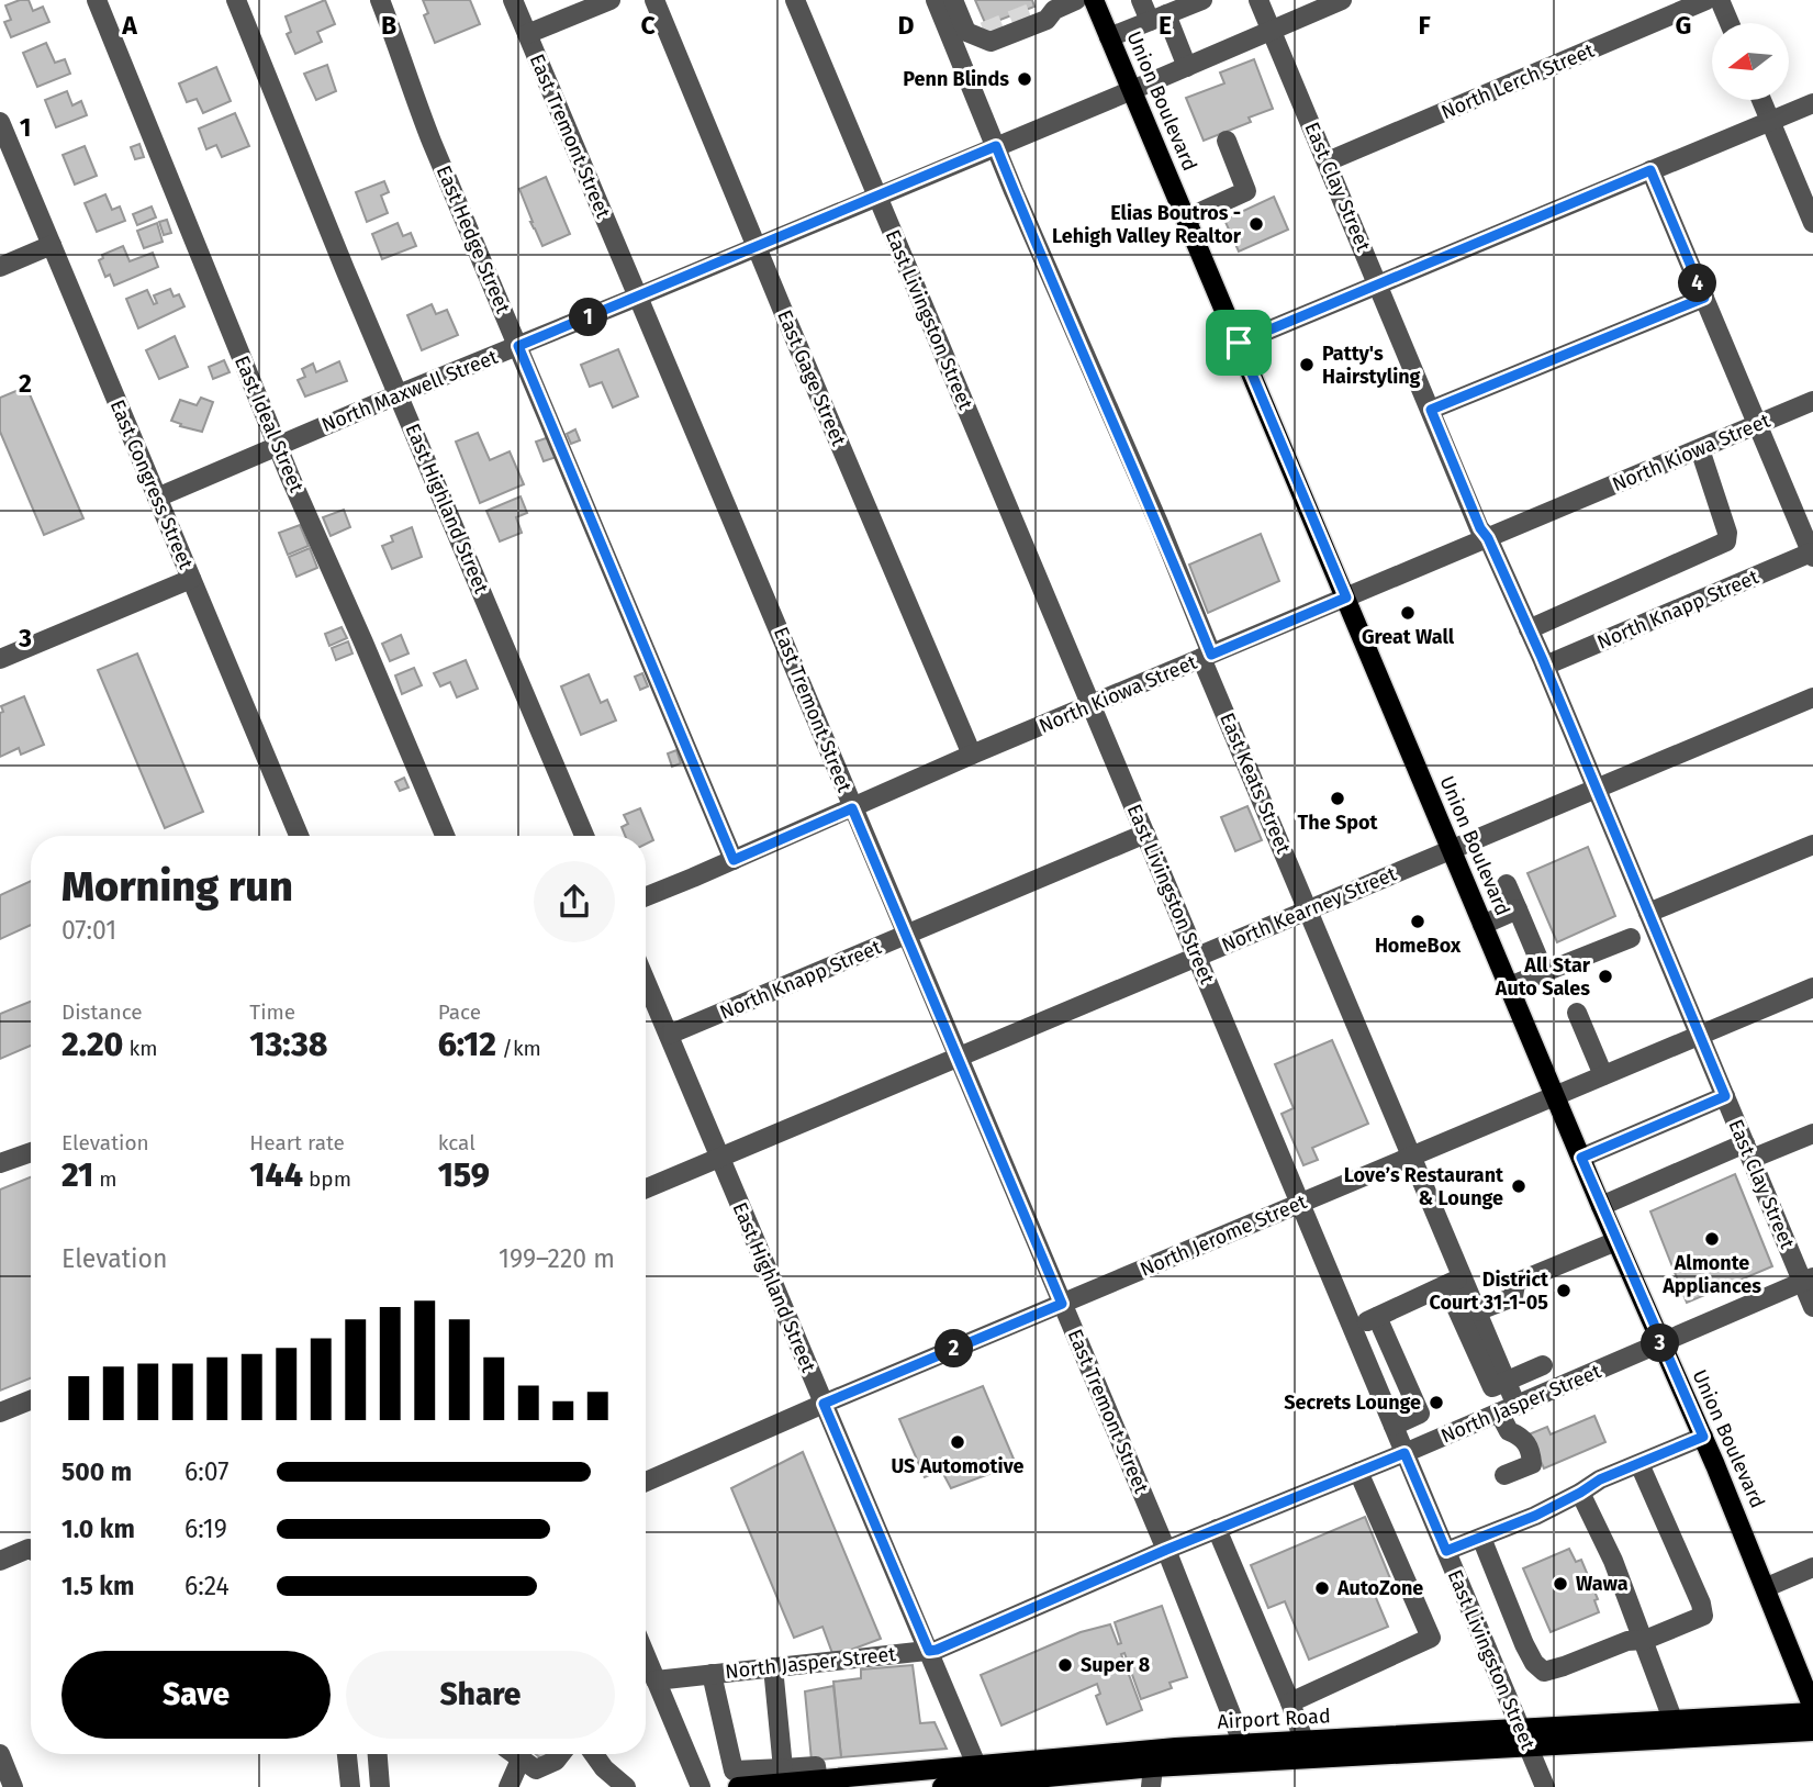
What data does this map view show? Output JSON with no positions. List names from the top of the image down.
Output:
{
  "streets": {
    "main road": ["Union Boulevard", "Airport Road"],
    "street": [
      "North Lerch Street",
      "East Tremont Street",
      "East Clay Street",
      "East Hedge Street",
      "East Livingston Street",
      "East Gage Street",
      "North Maxwell Street",
      "East Ideal Street",
      "North Kiowa Street",
      "East Congress Street",
      "East Highland Street",
      "North Knapp Street",
      "East Keats Street",
      "North Kearney Street",
      "North Jerome Street",
      "North Jasper Street"
    ]
  },
  "crossings": [
    ["North Lerch Street", "East Clay Street"],
    ["Union Boulevard", "North Maxwell Street"],
    ["Union Boulevard", "North Kiowa Street"],
    ["Union Boulevard", "North Kearney Street"],
    ["Union Boulevard", "North Jerome Street"],
    ["Union Boulevard", "North Jasper Street"],
    ["Union Boulevard", "Airport Road"],
    ["East Tremont Street", "North Maxwell Street"],
    ["East Tremont Street", "North Kiowa Street"],
    ["East Tremont Street", "North Knapp Street"],
    ["East Tremont Street", "North Kearney Street"],
    ["East Tremont Street", "North Jerome Street"],
    ["East Tremont Street", "North Jasper Street"],
    ["East Tremont Street", "Airport Road"],
    ["East Clay Street", "North Maxwell Street"],
    ["East Clay Street", "North Kiowa Street"],
    ["East Clay Street", "North Knapp Street"],
    ["East Clay Street", "North Kearney Street"],
    ["East Clay Street", "North Jerome Street"],
    ["East Clay Street", "North Jasper Street"],
    ["East Hedge Street", "North Maxwell Street"],
    ["East Hedge Street", "North Kiowa Street"],
    ["East Livingston Street", "North Maxwell Street"],
    ["East Livingston Street", "North Kiowa Street"],
    ["East Livingston Street", "North Knapp Street"],
    ["East Livingston Street", "North Kearney Street"],
    ["East Livingston Street", "North Jerome Street"],
    ["East Livingston Street", "North Jasper Street"],
    ["East Livingston Street", "Airport Road"],
    ["East Gage Street", "North Maxwell Street"],
    ["East Gage Street", "North Kiowa Street"],
    ["North Maxwell Street", "East Ideal Street"],
    ["North Maxwell Street", "East Congress Street"],
    ["North Maxwell Street", "East Highland Street"],
    ["North Maxwell Street", "East Keats Street"],
    ["North Kiowa Street", "East Keats Street"],
    ["East Highland Street", "North Knapp Street"],
    ["East Highland Street", "North Kearney Street"],
    ["East Highland Street", "North Jerome Street"],
    ["East Highland Street", "North Jasper Street"],
    ["East Highland Street", "Airport Road"],
    ["East Keats Street", "North Kearney Street"],
    ["East Keats Street", "North Jerome Street"]
  ],
  "places": [
    "Penn Blinds",
    "Elias Boutros - Lehigh Valley Realtor",
    "Patty's Hairstyling",
    "Great Wall",
    "The Spot",
    "HomeBox",
    "All Star Auto Sales",
    "Love’s Restaurant & Lounge",
    "Almonte Appliances",
    "District Court 31-1-05",
    "Secrets Lounge",
    "US Automotive",
    "Wawa",
    "AutoZone",
    "Super 8"
  ],
  "north": "left",
  "page": {
    "pins": [
      "4",
      "1",
      "3",
      "2"
    ],
    "heading": ["Morning run", "07:01"],
    "stats": [
      ["Distance", "2.20 km"],
      ["Time", "13:38"],
      ["Pace", "6:12 /km"],
      ["Elevation", "21 m"],
      ["Heart rate", "144 bpm"],
      ["kcal", "159"]
    ],
    "chart": ["Elevation", "199–220 m"],
    "list": [
      {
        "name": "500 m",
        "note": "6:07"
      },
      {
        "name": "1.0 km",
        "note": "6:19"
      },
      {
        "name": "1.5 km",
        "note": "6:24"
      }
    ],
    "buttons": ["Save", "Share"]
  },
  "grid": {
    "columns": [
      "A",
      "B",
      "C",
      "D",
      "E",
      "F",
      "G"
    ],
    "rows": ["1", "2", "3"]
  }
}
